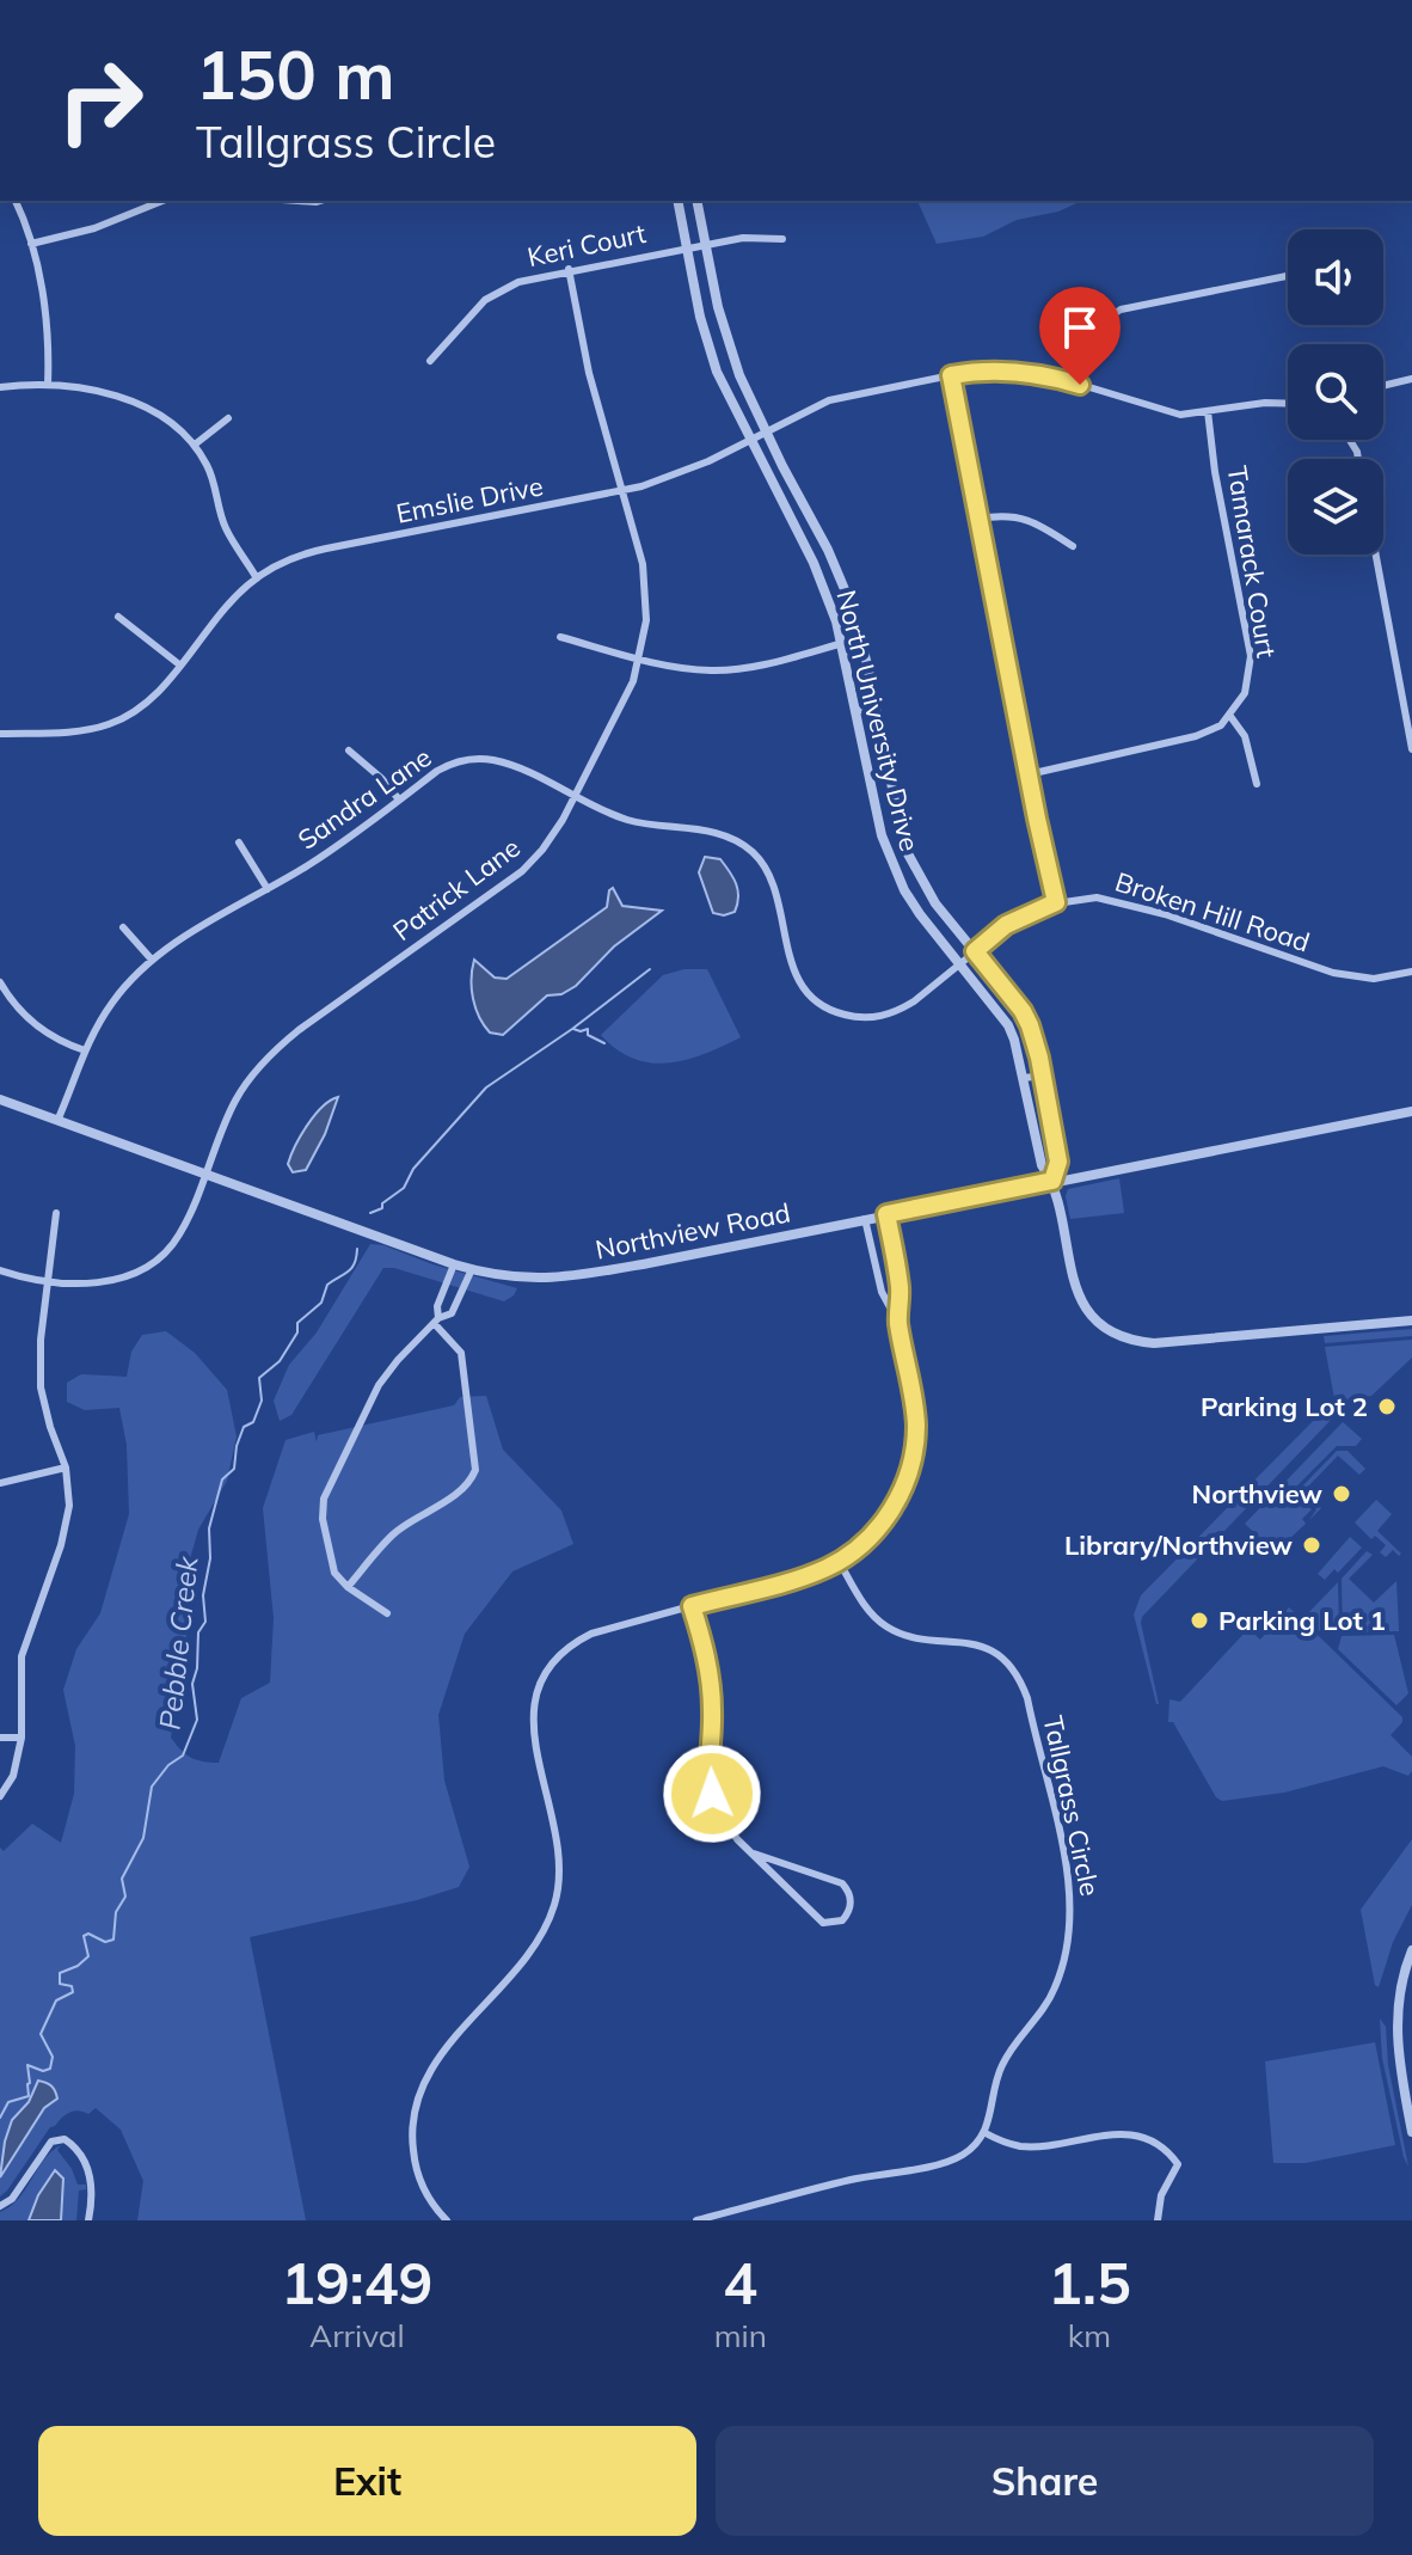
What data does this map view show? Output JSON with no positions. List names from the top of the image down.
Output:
{
  "streets": {
    "street": [
      "Keri Court",
      "Emslie Drive",
      "Tamarack Court",
      "North University Drive",
      "Sandra Lane",
      "Patrick Lane",
      "Broken Hill Road",
      "Northview Road",
      "Tallgrass Circle"
    ]
  },
  "crossings": [
    ["Keri Court", "North University Drive"],
    ["Keri Court", "Patrick Lane"],
    ["Emslie Drive", "Tamarack Court"],
    ["Emslie Drive", "North University Drive"],
    ["Emslie Drive", "Patrick Lane"],
    ["North University Drive", "Sandra Lane"],
    ["North University Drive", "Broken Hill Road"],
    ["North University Drive", "Northview Road"],
    ["Sandra Lane", "Patrick Lane"],
    ["Sandra Lane", "Broken Hill Road"],
    ["Sandra Lane", "Northview Road"],
    ["Patrick Lane", "Northview Road"]
  ],
  "water": ["Pebble Creek"],
  "places": [
    "Parking Lot 2",
    "Northview",
    "Library/Northview",
    "Parking Lot 1"
  ],
  "page": {
    "turn": ["150 m", "Tallgrass Circle"],
    "eta": [
      "19:49",
      "Arrival",
      "4",
      "min",
      "1.5",
      "km"
    ],
    "buttons": ["Exit", "Share"]
  }
}
